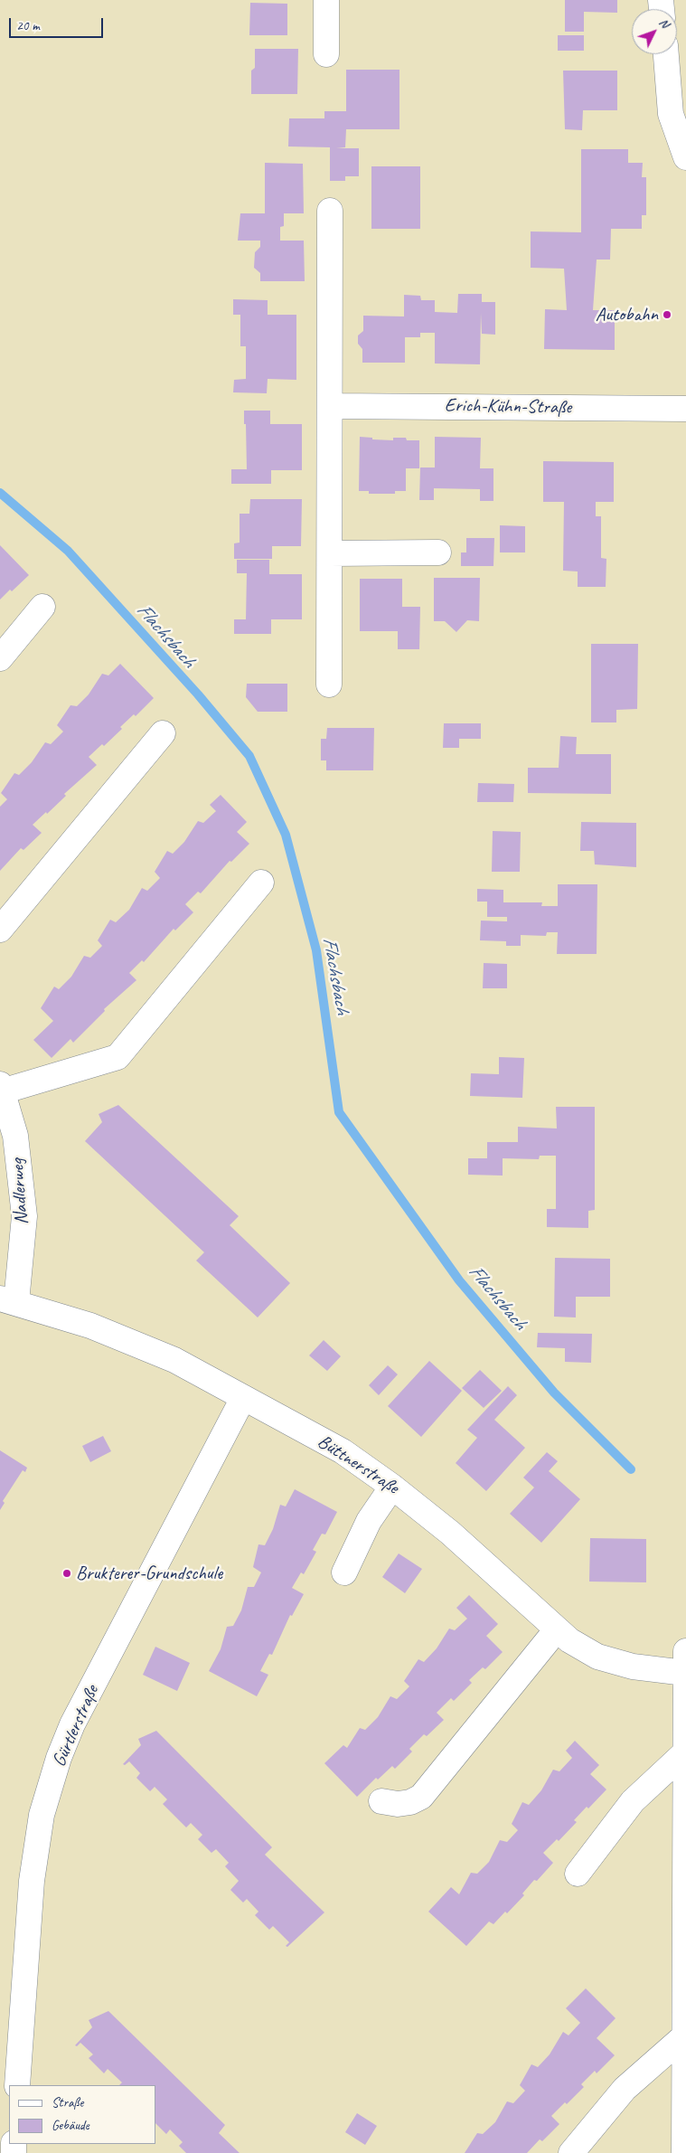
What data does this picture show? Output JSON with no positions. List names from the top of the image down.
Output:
{
  "streets": {
    "street": [
      "Erich-Kühn-Straße",
      "Nadlerweg",
      "Büttnerstraße",
      "Gürtlerstraße"
    ]
  },
  "crossings": [
    ["Nadlerweg", "Büttnerstraße"],
    ["Büttnerstraße", "Gürtlerstraße"]
  ],
  "water": ["Flachsbach"],
  "places": ["Autobahn", "Brukterer-Grundschule"],
  "legend": ["Straße", "Gebäude"],
  "scale_bar": "20 m",
  "north": "top right"
}
